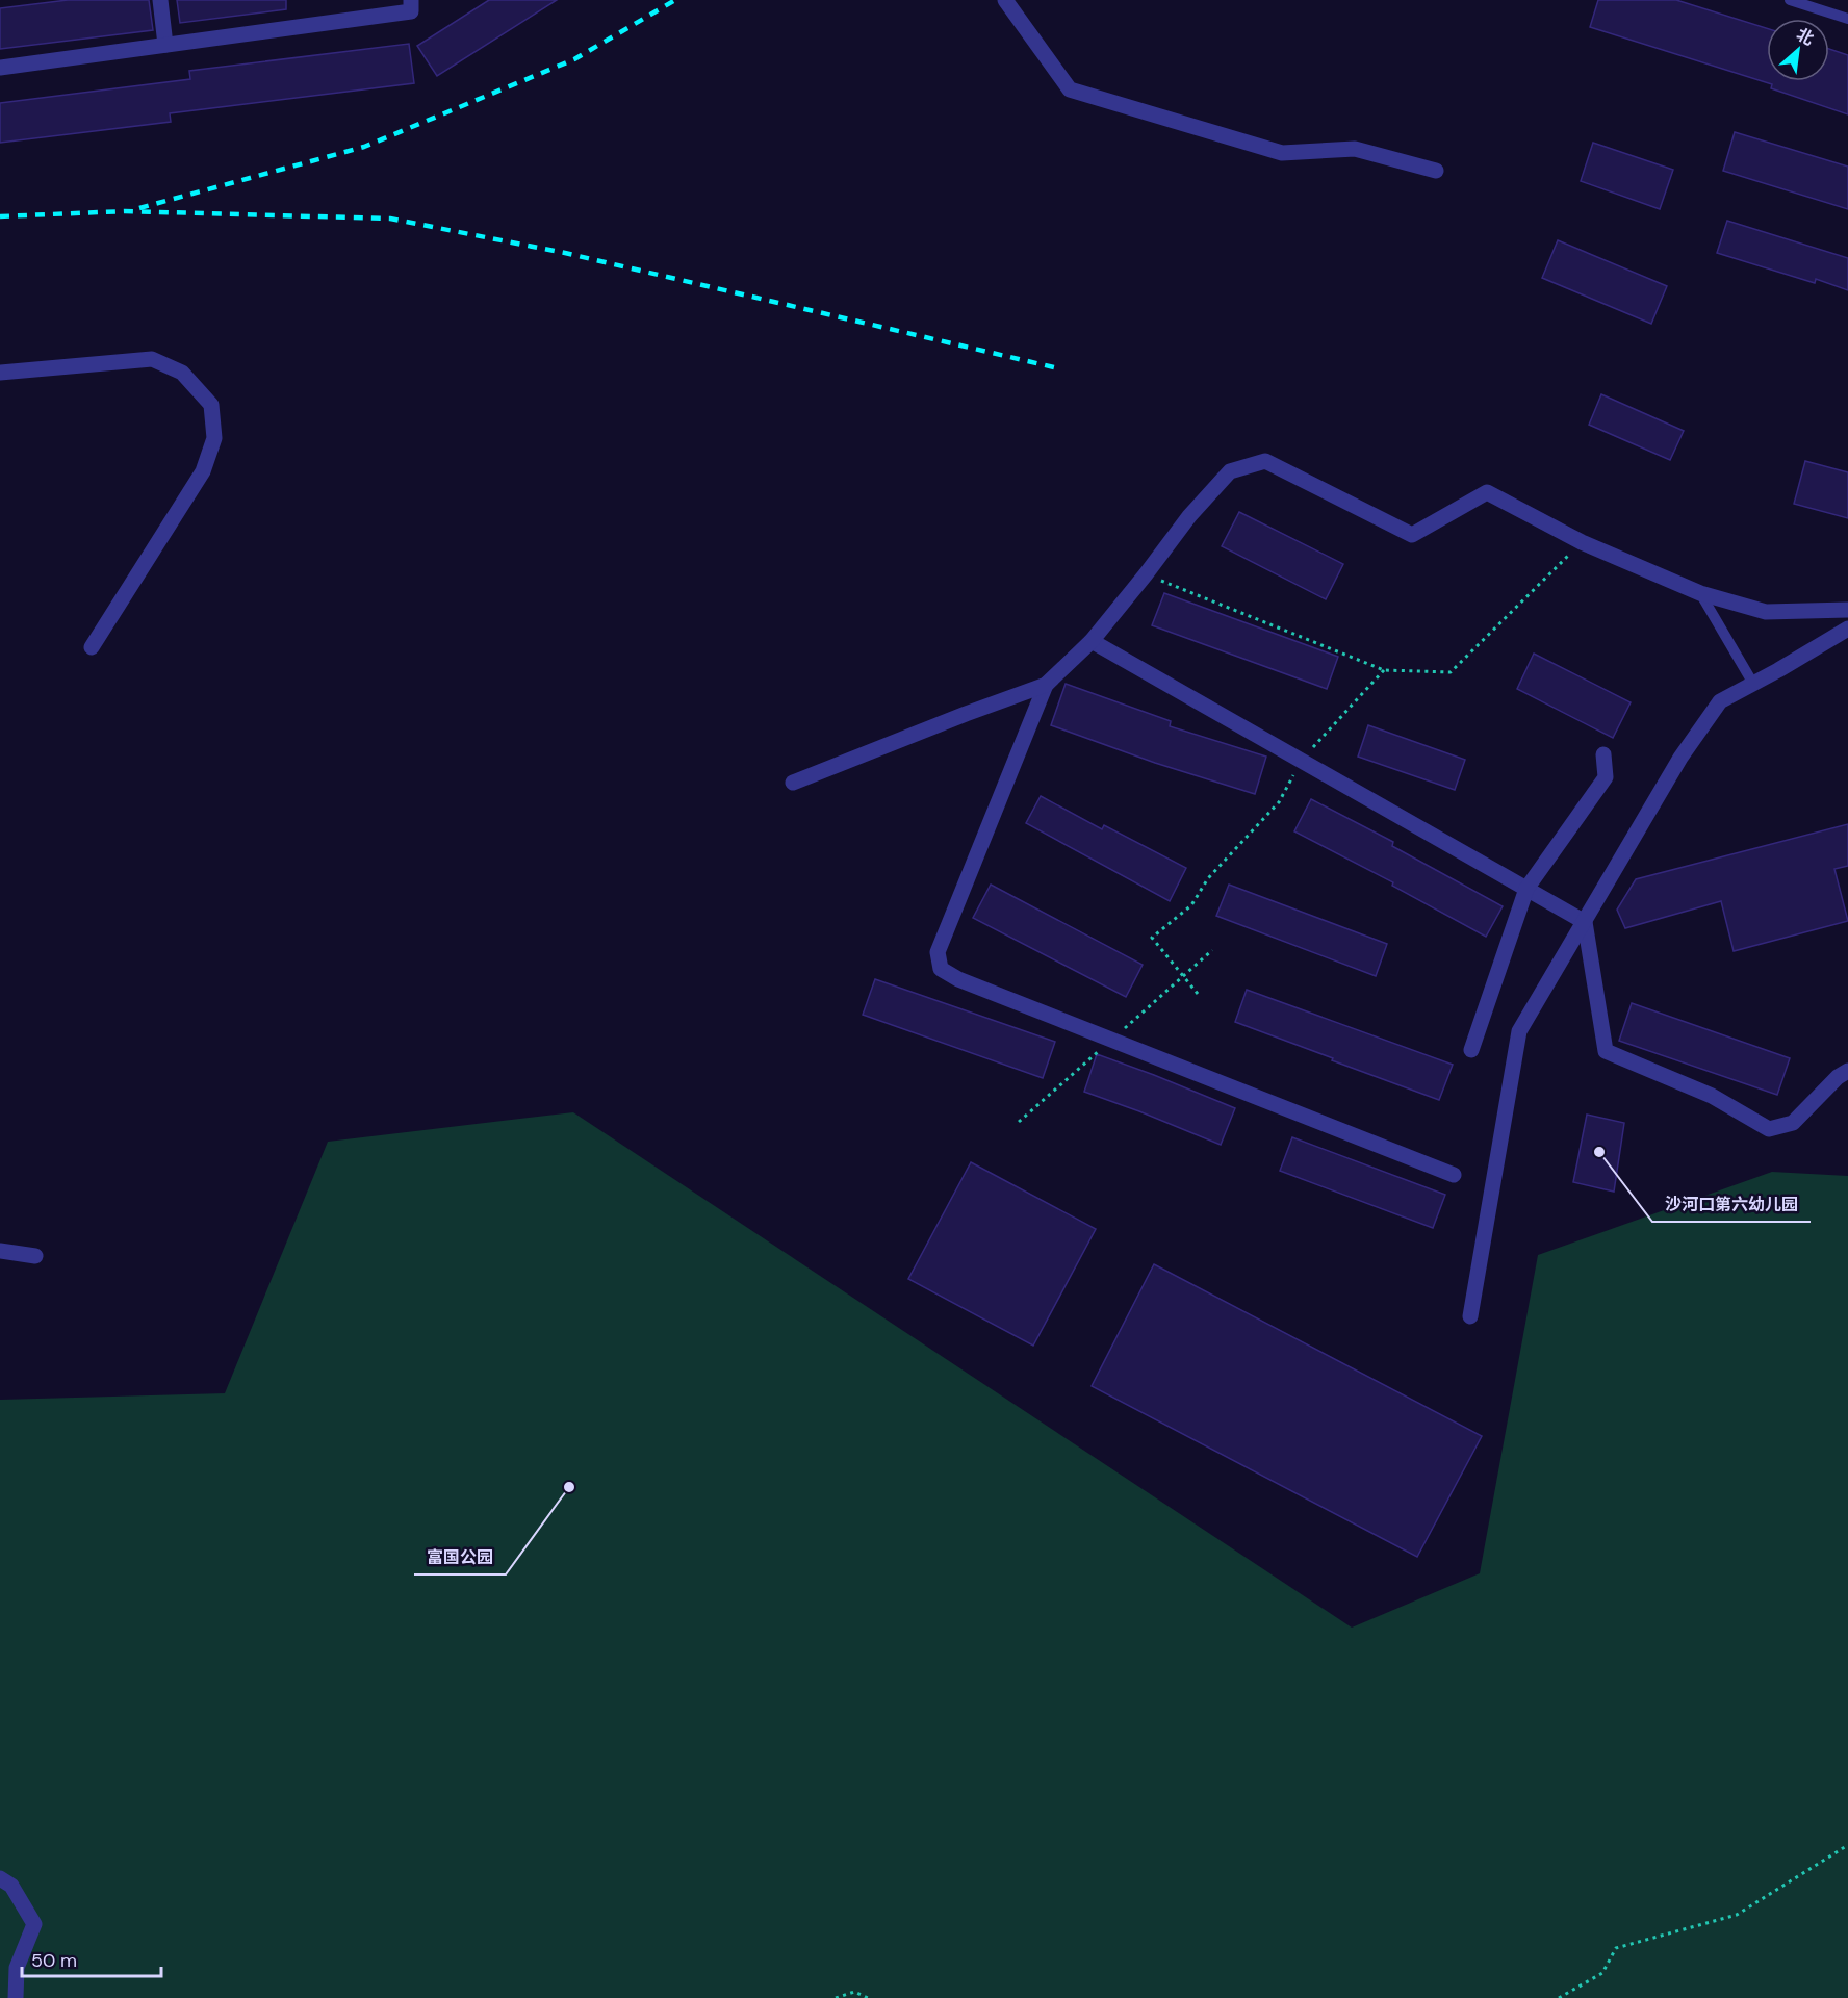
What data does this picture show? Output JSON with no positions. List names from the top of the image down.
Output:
{
  "places": ["沙河口第六幼儿园", "富国公园"],
  "scale_bar": "50 m",
  "north": "top right"
}
